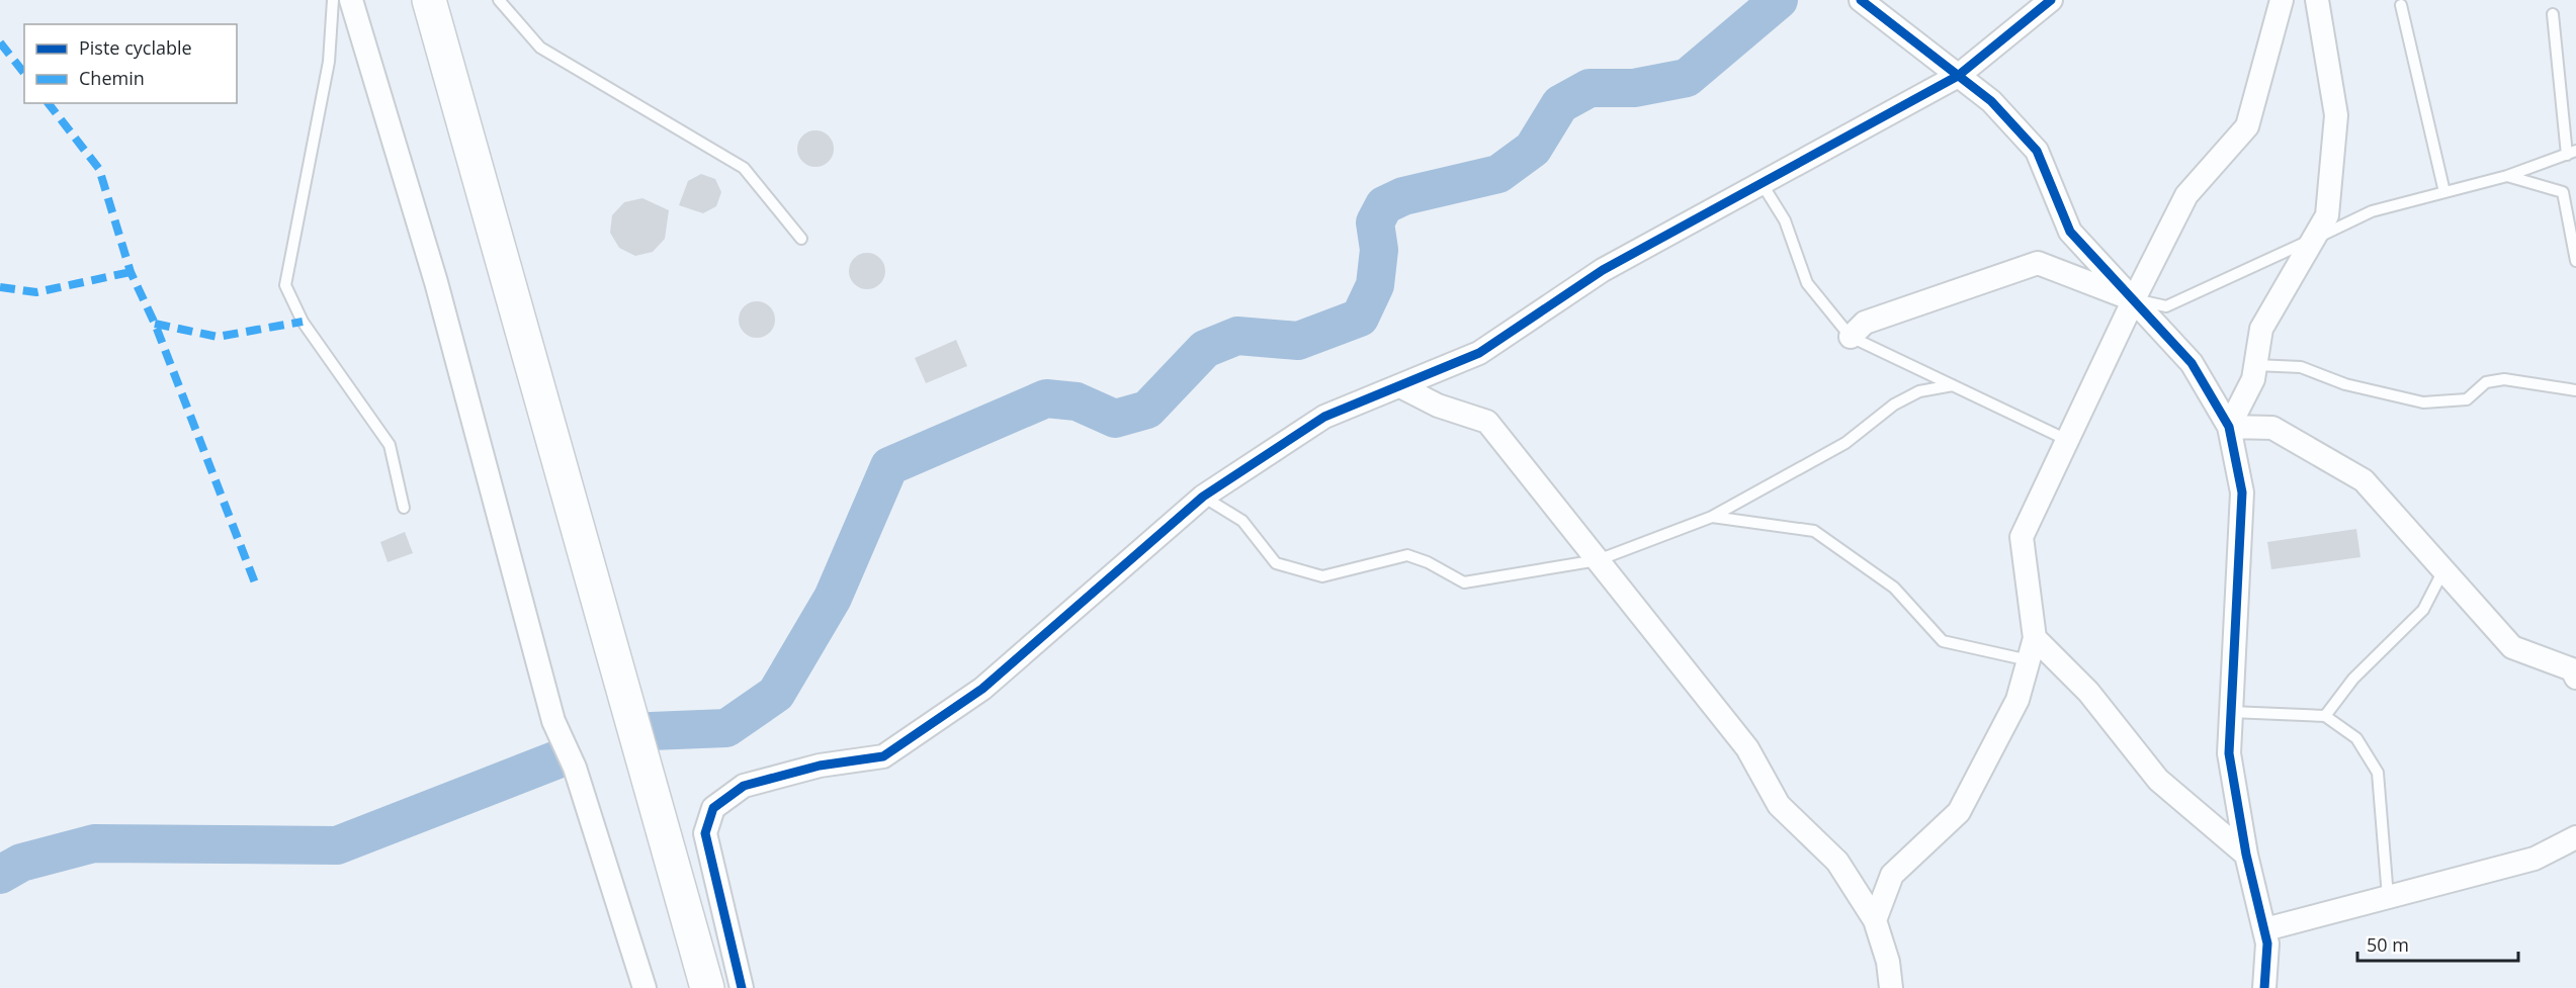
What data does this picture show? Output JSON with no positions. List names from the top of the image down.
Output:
{
  "legend": ["Piste cyclable", "Chemin"],
  "scale_bar": "50 m"
}
